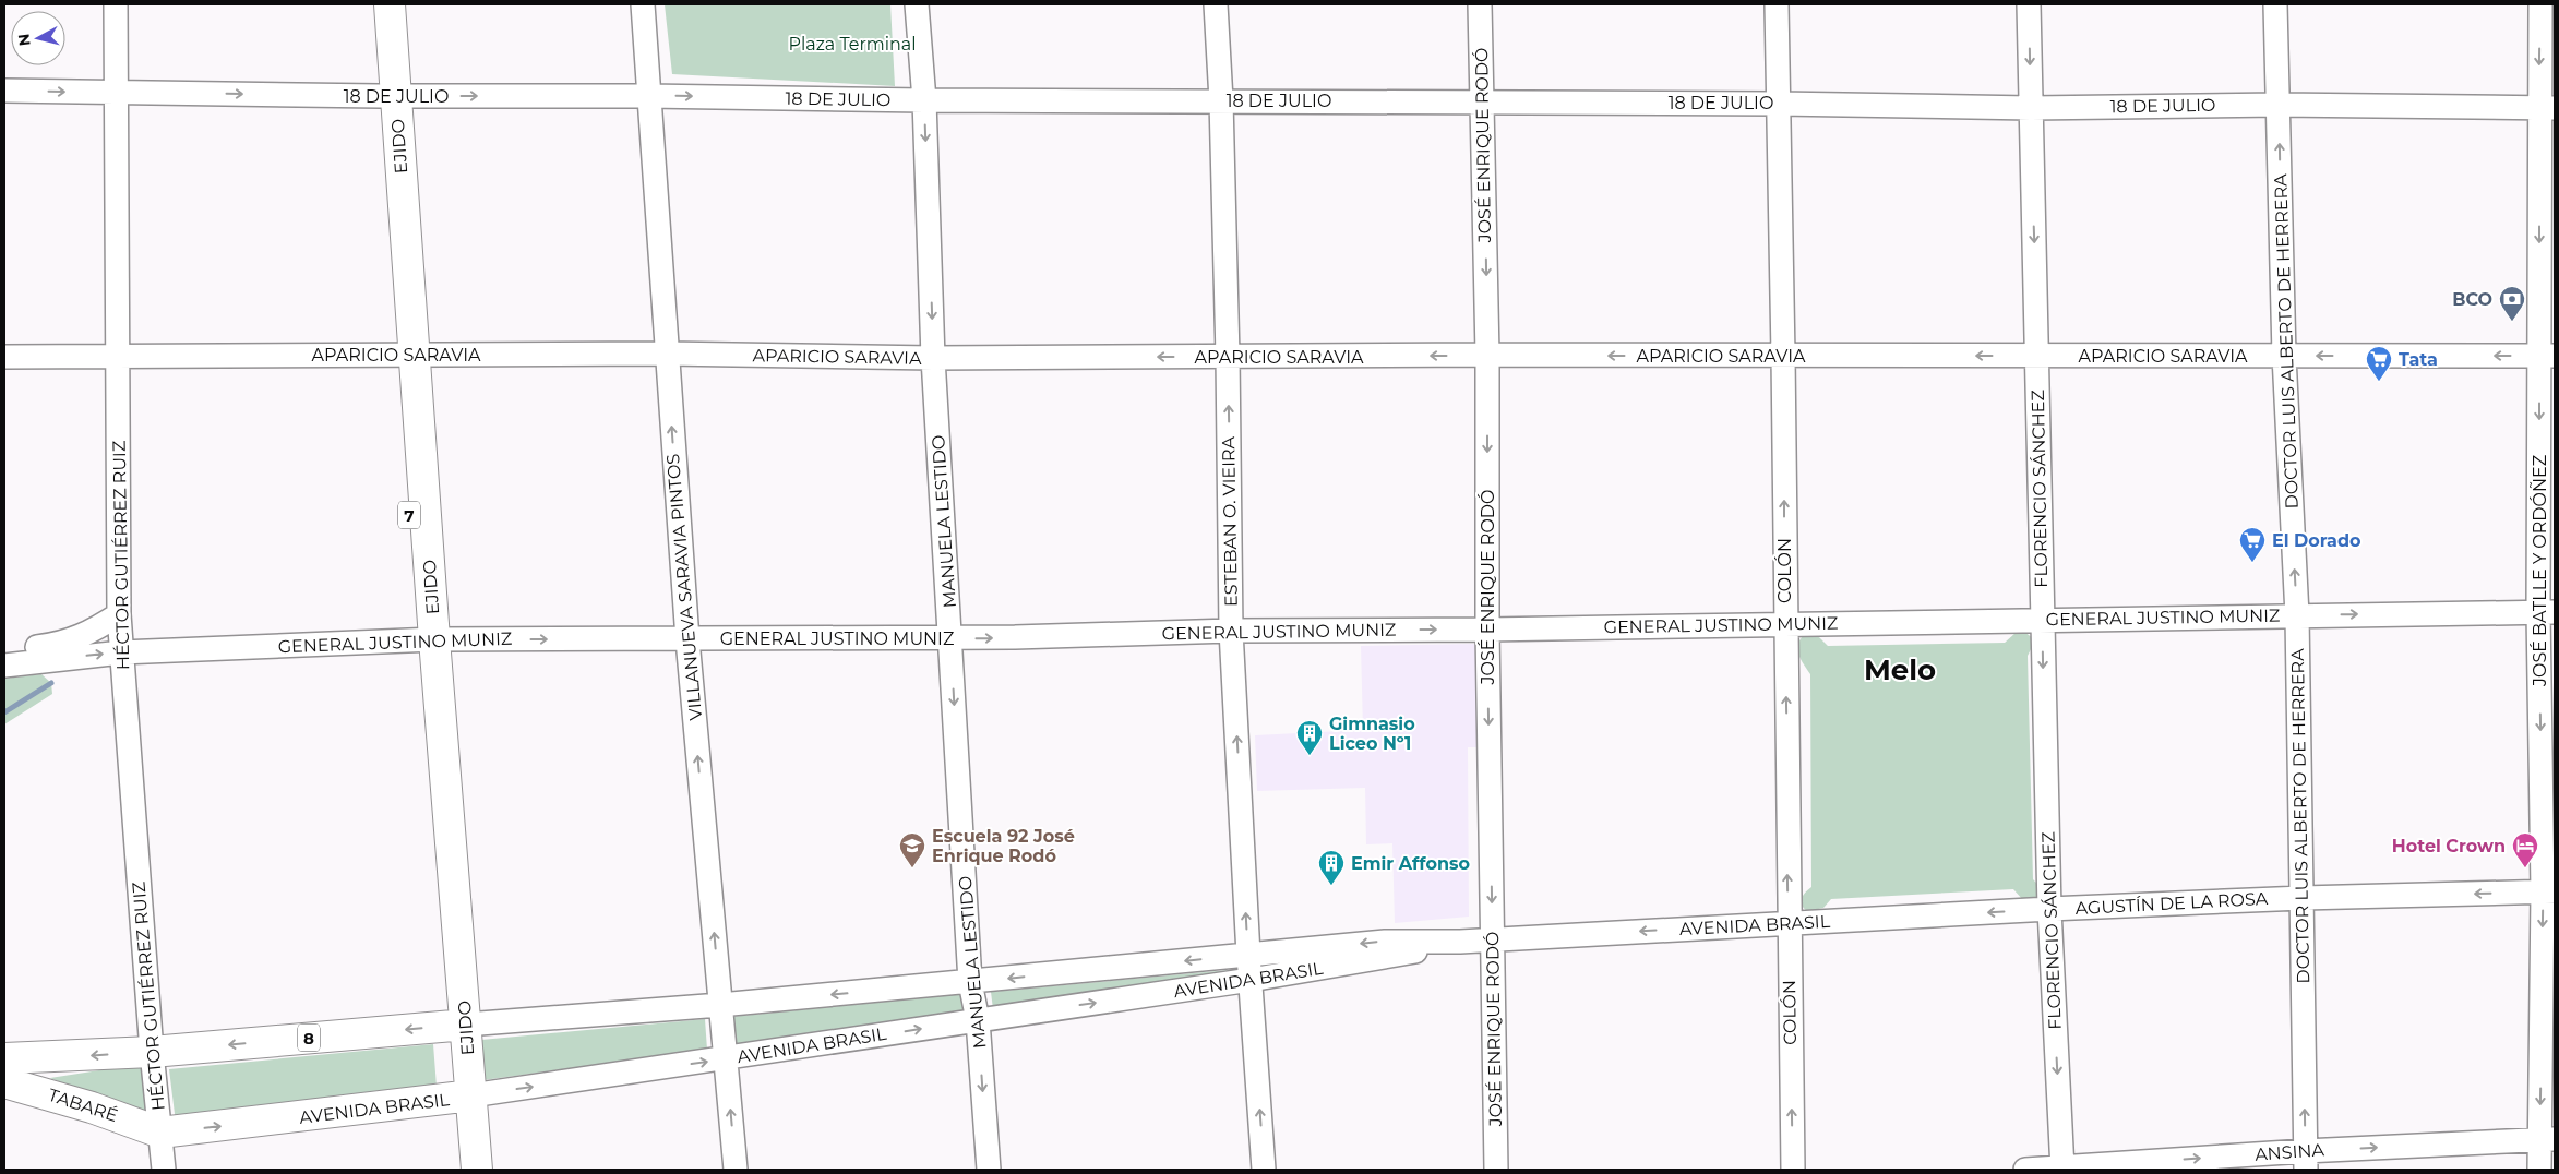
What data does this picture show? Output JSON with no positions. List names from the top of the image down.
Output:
{
  "streets": {
    "main road": [
      "EJIDO",
      "7",
      "AVENIDA BRASIL",
      "8",
      "TABARÉ"
    ],
    "street": [
      "18 DE JULIO",
      "JOSÉ ENRIQUE RODÓ",
      "DOCTOR LUIS ALBERTO DE HERRERA",
      "APARICIO SARAVIA",
      "FLORENCIO SÁNCHEZ",
      "MANUELA LESTIDO",
      "ESTEBAN O. VIEIRA",
      "HÉCTOR GUTIÉRREZ RUIZ",
      "COLÓN",
      "JOSÉ BATLLE Y ORDÓÑEZ",
      "VILLANUEVA SARAVIA PINTOS",
      "GENERAL JUSTINO MUNIZ",
      "AGUSTÍN DE LA ROSA",
      "ANSINA"
    ]
  },
  "crossings": [
    ["18 DE JULIO", "JOSÉ ENRIQUE RODÓ"],
    ["18 DE JULIO", "EJIDO"],
    ["18 DE JULIO", "DOCTOR LUIS ALBERTO DE HERRERA"],
    ["18 DE JULIO", "FLORENCIO SÁNCHEZ"],
    ["18 DE JULIO", "MANUELA LESTIDO"],
    ["18 DE JULIO", "ESTEBAN O. VIEIRA"],
    ["18 DE JULIO", "HÉCTOR GUTIÉRREZ RUIZ"],
    ["18 DE JULIO", "COLÓN"],
    ["18 DE JULIO", "JOSÉ BATLLE Y ORDÓÑEZ"],
    ["18 DE JULIO", "VILLANUEVA SARAVIA PINTOS"],
    ["JOSÉ ENRIQUE RODÓ", "APARICIO SARAVIA"],
    ["JOSÉ ENRIQUE RODÓ", "GENERAL JUSTINO MUNIZ"],
    ["JOSÉ ENRIQUE RODÓ", "AVENIDA BRASIL"],
    ["EJIDO", "APARICIO SARAVIA"],
    ["EJIDO", "GENERAL JUSTINO MUNIZ"],
    ["EJIDO", "AVENIDA BRASIL"],
    ["DOCTOR LUIS ALBERTO DE HERRERA", "APARICIO SARAVIA"],
    ["DOCTOR LUIS ALBERTO DE HERRERA", "GENERAL JUSTINO MUNIZ"],
    ["DOCTOR LUIS ALBERTO DE HERRERA", "AGUSTÍN DE LA ROSA"],
    ["DOCTOR LUIS ALBERTO DE HERRERA", "ANSINA"],
    ["APARICIO SARAVIA", "FLORENCIO SÁNCHEZ"],
    ["APARICIO SARAVIA", "MANUELA LESTIDO"],
    ["APARICIO SARAVIA", "ESTEBAN O. VIEIRA"],
    ["APARICIO SARAVIA", "HÉCTOR GUTIÉRREZ RUIZ"],
    ["APARICIO SARAVIA", "COLÓN"],
    ["APARICIO SARAVIA", "JOSÉ BATLLE Y ORDÓÑEZ"],
    ["APARICIO SARAVIA", "VILLANUEVA SARAVIA PINTOS"],
    ["FLORENCIO SÁNCHEZ", "GENERAL JUSTINO MUNIZ"],
    ["FLORENCIO SÁNCHEZ", "AGUSTÍN DE LA ROSA"],
    ["FLORENCIO SÁNCHEZ", "AVENIDA BRASIL"],
    ["FLORENCIO SÁNCHEZ", "ANSINA"],
    ["MANUELA LESTIDO", "GENERAL JUSTINO MUNIZ"],
    ["MANUELA LESTIDO", "AVENIDA BRASIL"],
    ["ESTEBAN O. VIEIRA", "GENERAL JUSTINO MUNIZ"],
    ["ESTEBAN O. VIEIRA", "AVENIDA BRASIL"],
    ["HÉCTOR GUTIÉRREZ RUIZ", "GENERAL JUSTINO MUNIZ"],
    ["HÉCTOR GUTIÉRREZ RUIZ", "AVENIDA BRASIL"],
    ["HÉCTOR GUTIÉRREZ RUIZ", "TABARÉ"],
    ["COLÓN", "GENERAL JUSTINO MUNIZ"],
    ["COLÓN", "AVENIDA BRASIL"],
    ["JOSÉ BATLLE Y ORDÓÑEZ", "GENERAL JUSTINO MUNIZ"],
    ["JOSÉ BATLLE Y ORDÓÑEZ", "AGUSTÍN DE LA ROSA"],
    ["JOSÉ BATLLE Y ORDÓÑEZ", "ANSINA"],
    ["VILLANUEVA SARAVIA PINTOS", "GENERAL JUSTINO MUNIZ"],
    ["VILLANUEVA SARAVIA PINTOS", "AVENIDA BRASIL"],
    ["AGUSTÍN DE LA ROSA", "AVENIDA BRASIL"],
    ["AVENIDA BRASIL", "TABARÉ"]
  ],
  "one_way": [
    "18 DE JULIO",
    "JOSÉ ENRIQUE RODÓ",
    "DOCTOR LUIS ALBERTO DE HERRERA",
    "APARICIO SARAVIA",
    "FLORENCIO SÁNCHEZ",
    "MANUELA LESTIDO",
    "ESTEBAN O. VIEIRA",
    "COLÓN",
    "JOSÉ BATLLE Y ORDÓÑEZ",
    "VILLANUEVA SARAVIA PINTOS",
    "GENERAL JUSTINO MUNIZ",
    "AGUSTÍN DE LA ROSA",
    "TABARÉ",
    "ANSINA"
  ],
  "districts": ["Melo"],
  "parks": ["Plaza Terminal"],
  "places": {
    "bank": ["BCO"],
    "supermarket": ["Tata", "El Dorado"],
    "building": ["Gimnasio Liceo Nº1", "Emir Affonso"],
    "school or university": ["Escuela 92 José Enrique Rodó"],
    "hotel": ["Hotel Crown"]
  },
  "north": "left"
}
